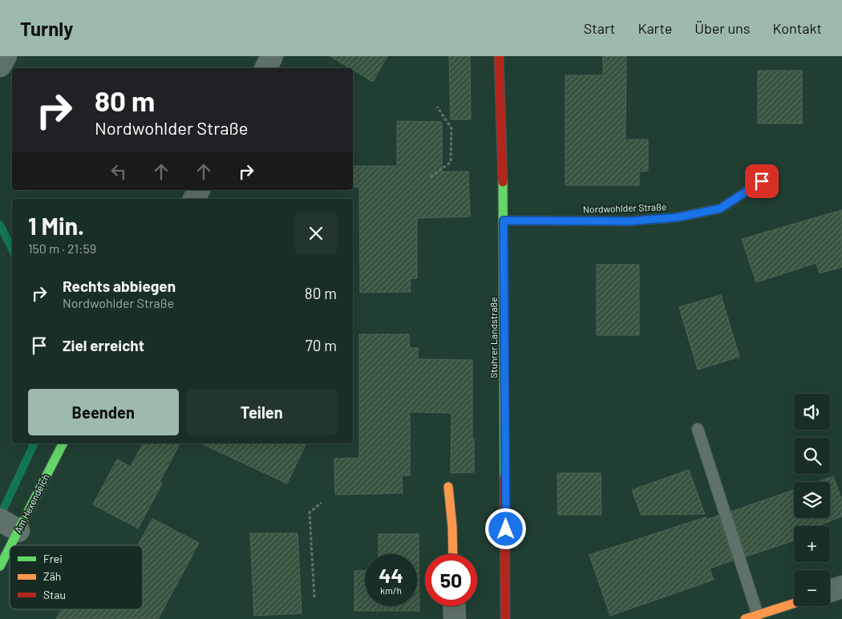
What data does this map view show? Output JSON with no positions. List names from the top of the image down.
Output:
{
  "streets": {
    "main road": ["Nordwohlder Straße", "Stuhrer Landstraße", "Am Hexendeich"]
  },
  "crossings": [
    ["Nordwohlder Straße", "Stuhrer Landstraße"]
  ],
  "legend": ["Frei", "Zäh", "Stau"],
  "page": {
    "header": "Turnly",
    "nav": [
      "Start",
      "Karte",
      "Über uns",
      "Kontakt"
    ],
    "turn": ["80 m", "Nordwohlder Straße"],
    "heading": ["1 Min.", "150 m · 21:59"],
    "list": [
      {
        "name": "Rechts abbiegen",
        "note": "Nordwohlder Straße",
        "value": "80 m"
      },
      {
        "name": "Ziel erreicht",
        "value": "70 m"
      }
    ],
    "buttons": ["Beenden", "Teilen"],
    "map_buttons": ["+", "−"],
    "speed": "44 km/h",
    "limit": "50"
  }
}
